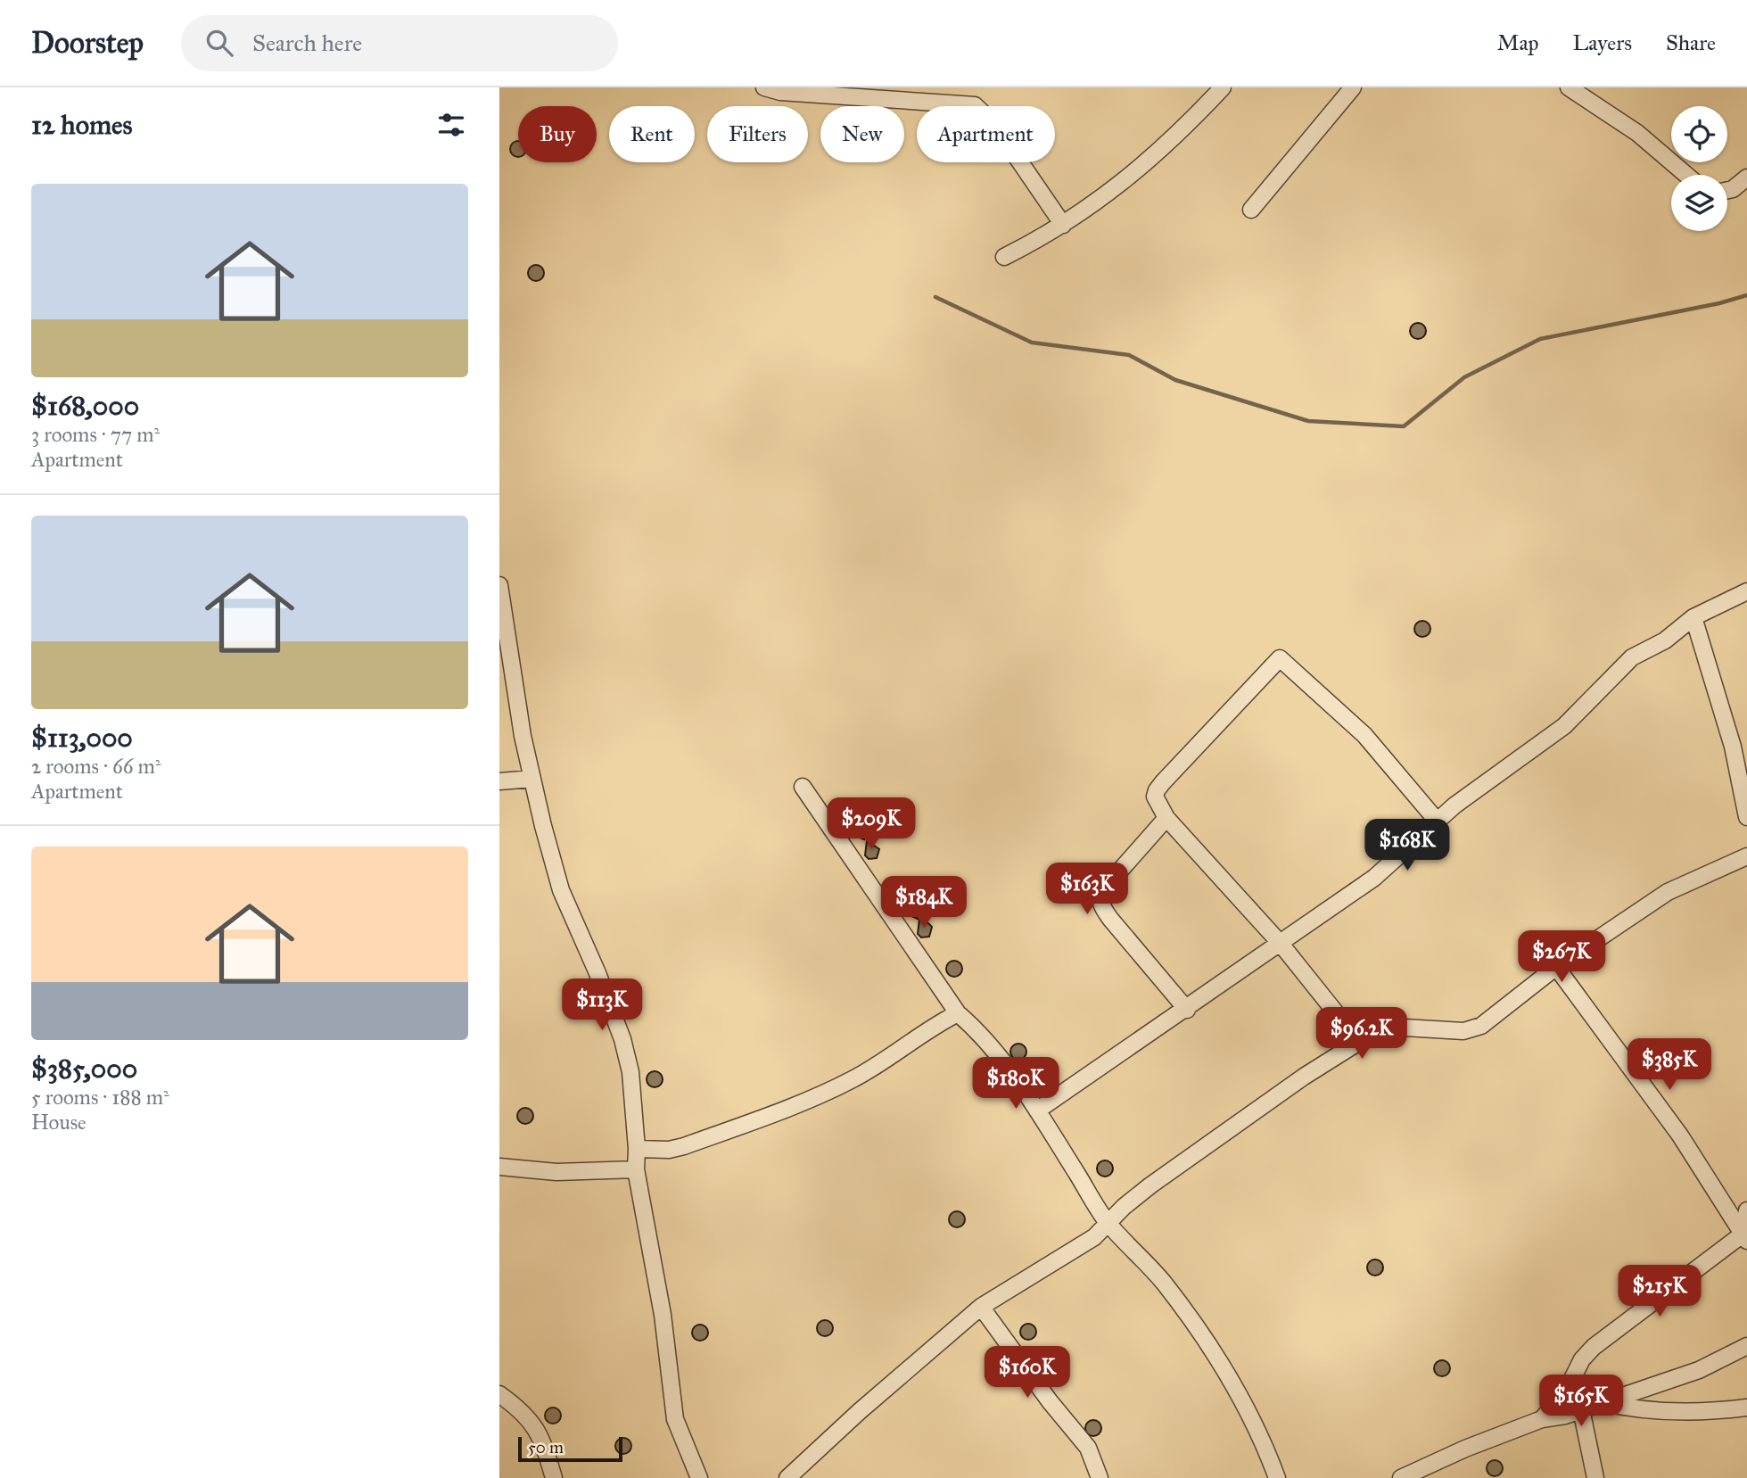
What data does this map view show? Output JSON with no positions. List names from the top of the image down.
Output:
{
  "scale_bar": "50 m",
  "page": {
    "header": "Doorstep",
    "search": "Search here",
    "nav": ["Map", "Layers", "Share"],
    "heading": "12 homes",
    "chip": [
      "Buy",
      "Rent",
      "Filters",
      "New",
      "Apartment"
    ],
    "list": [
      {
        "name": "$168,000",
        "note": "3 rooms · 77 m² · Apartment"
      },
      {
        "name": "$113,000",
        "note": "2 rooms · 66 m² · Apartment"
      },
      {
        "name": "$385,000",
        "note": "5 rooms · 188 m² · House"
      }
    ],
    "price": [
      "$209K",
      "$168K",
      "$163K",
      "$184K",
      "$267K",
      "$113K",
      "$96.2K",
      "$385K",
      "$180K",
      "$215K",
      "$160K",
      "$165K"
    ],
    "scale": "50 m"
  }
}
